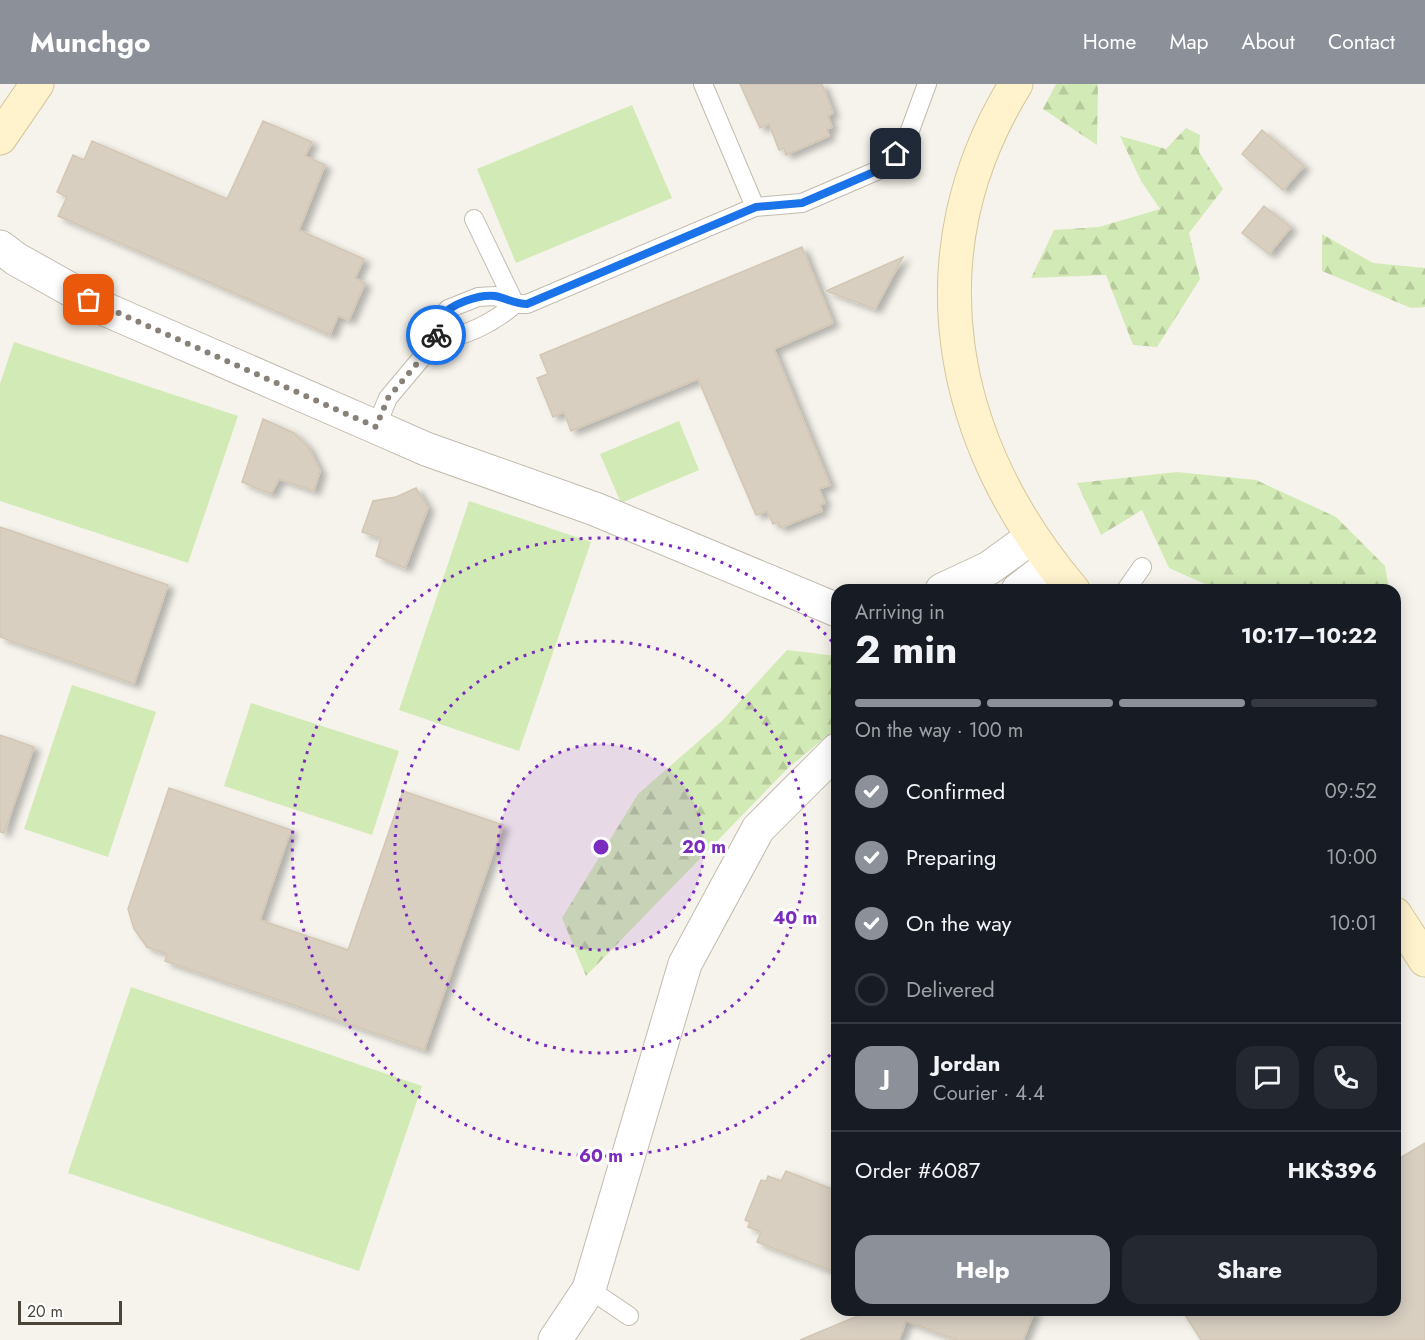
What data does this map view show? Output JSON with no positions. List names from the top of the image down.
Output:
{
  "scale_bar": "20 m",
  "page": {
    "header": "Munchgo",
    "nav": [
      "Home",
      "Map",
      "About",
      "Contact"
    ],
    "heading": ["2 min", "Arriving in", "10:17–10:22"],
    "panel": [
      "Jordan",
      "Courier · 4.4",
      "Order #6087",
      "HK$396"
    ],
    "bar": "On the way · 100 m",
    "list": [
      ["Confirmed", "09:52"],
      ["Preparing", "10:00"],
      ["On the way", "10:01"],
      "Delivered"
    ],
    "round": "J",
    "buttons": ["Help", "Share"],
    "scale": "20 m"
  },
  "rings": ["20 m", "40 m", "60 m"]
}
